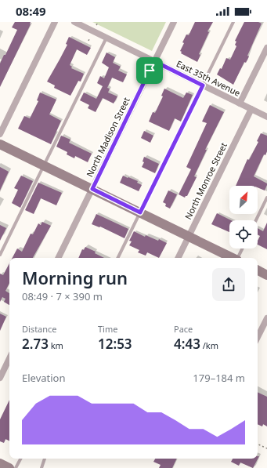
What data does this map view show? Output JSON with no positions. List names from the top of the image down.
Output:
{
  "streets": {
    "street": ["East 35th Avenue", "North Madison Street", "North Monroe Street"]
  },
  "crossings": [
    ["East 35th Avenue", "North Madison Street"],
    ["East 35th Avenue", "North Monroe Street"]
  ],
  "north": "top right",
  "page": {
    "status": "08:49",
    "heading": ["Morning run", "08:49 · 7 × 390 m"],
    "stats": [
      ["Distance", "2.73 km"],
      ["Time", "12:53"],
      ["Pace", "4:43 /km"]
    ],
    "chart": ["Elevation", "179–184 m"]
  }
}
